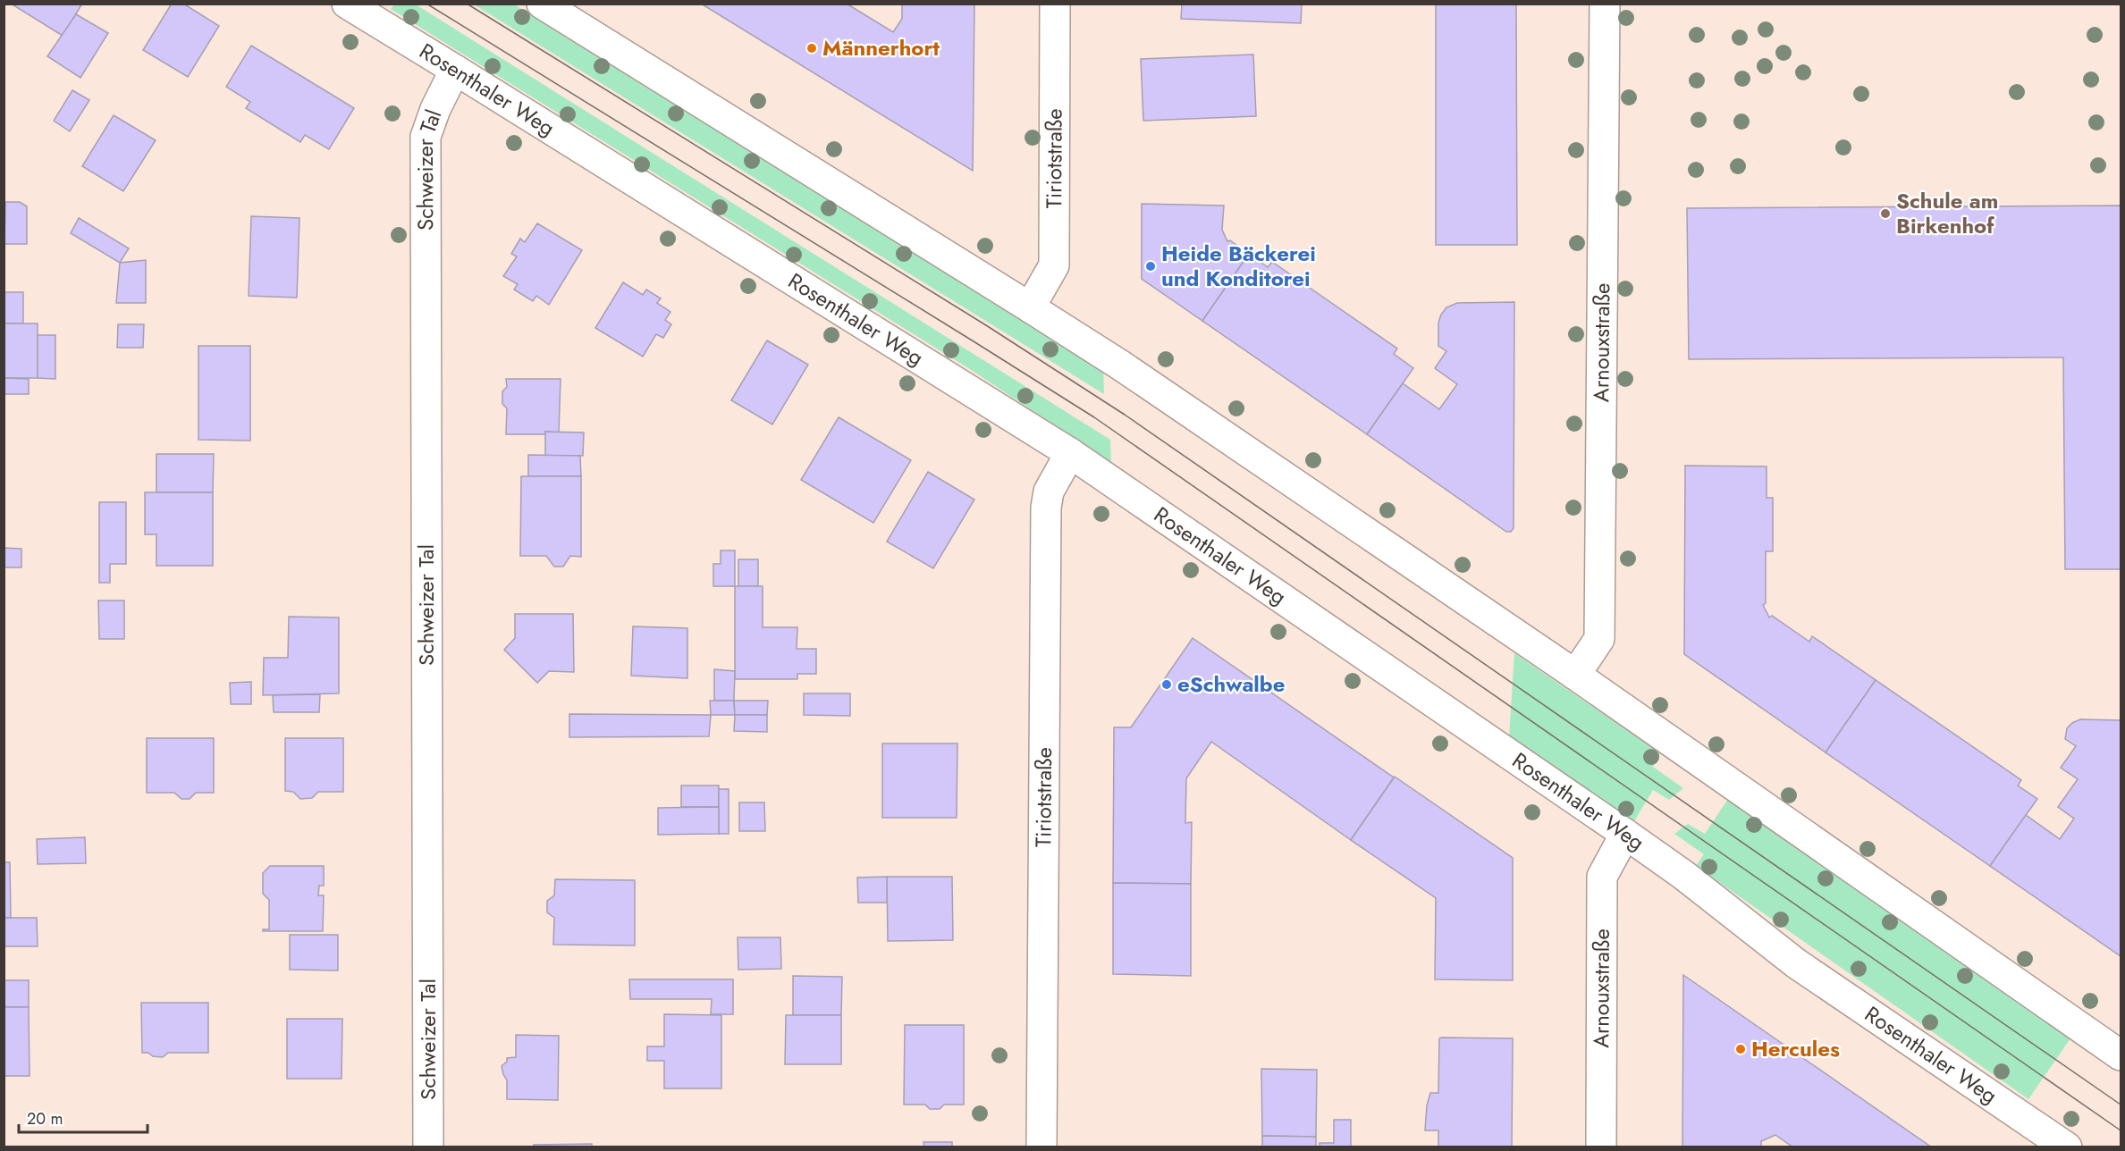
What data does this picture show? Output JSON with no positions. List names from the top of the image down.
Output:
{
  "streets": {
    "main road": [
      "Rosenthaler Weg",
      "Tiriotstraße",
      "Schweizer Tal",
      "Arnouxstraße"
    ]
  },
  "crossings": [
    ["Rosenthaler Weg", "Tiriotstraße"],
    ["Rosenthaler Weg", "Schweizer Tal"],
    ["Rosenthaler Weg", "Arnouxstraße"]
  ],
  "places": [
    "Männerhort",
    "Schule am Birkenhof",
    "Heide Bäckerei und Konditorei",
    "eSchwalbe",
    "Hercules"
  ],
  "scale_bar": "20 m"
}
